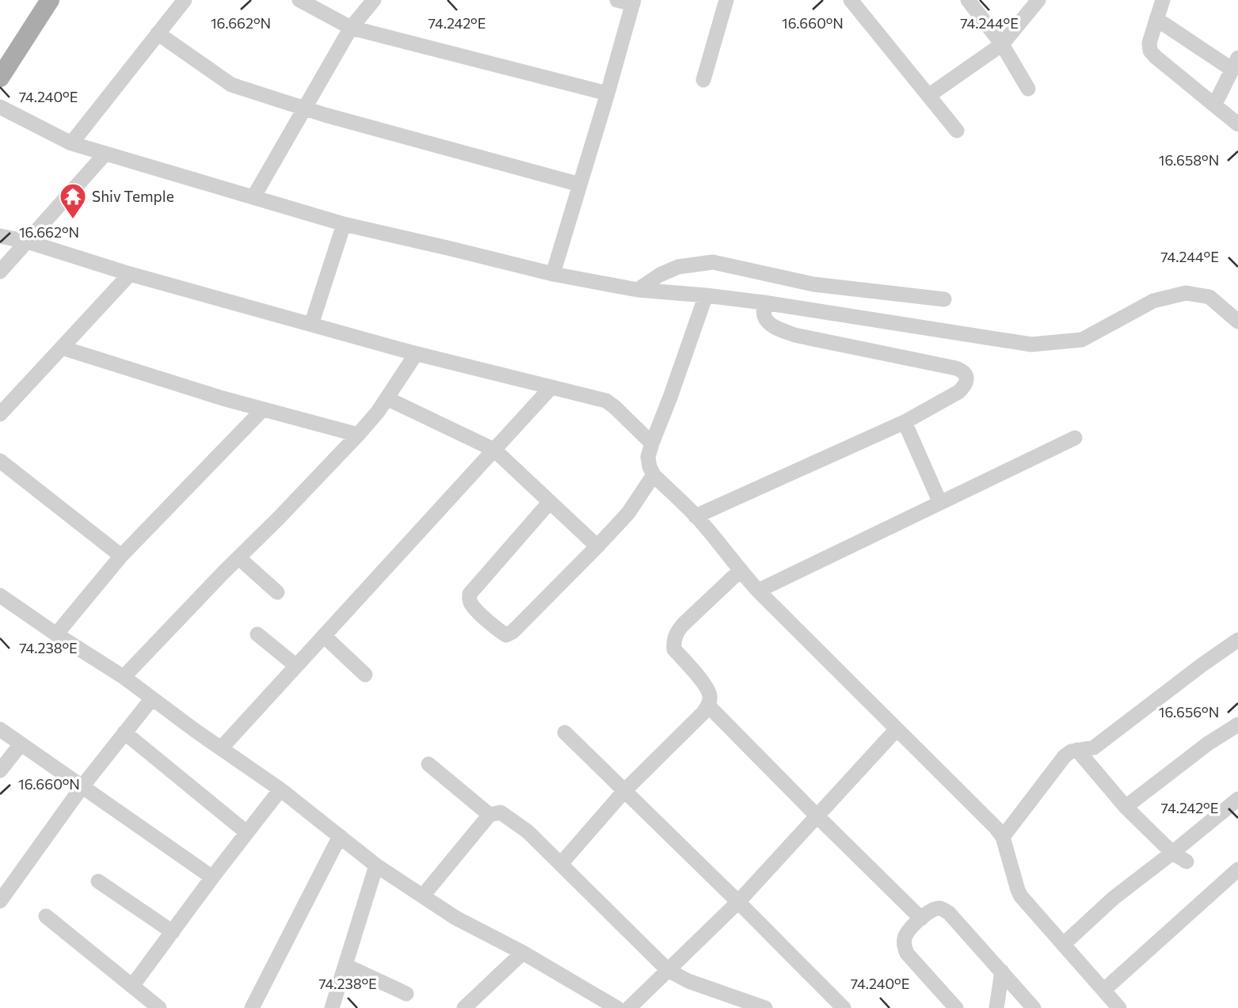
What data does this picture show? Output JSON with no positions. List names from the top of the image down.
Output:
{
  "places": {
    "temple": ["Shiv Temple"]
  },
  "coordinates": [
    "16.662°N",
    "16.660°N",
    "74.242°E",
    "74.244°E",
    "74.240°E",
    "16.658°N",
    "74.238°E",
    "16.656°N"
  ]
}
